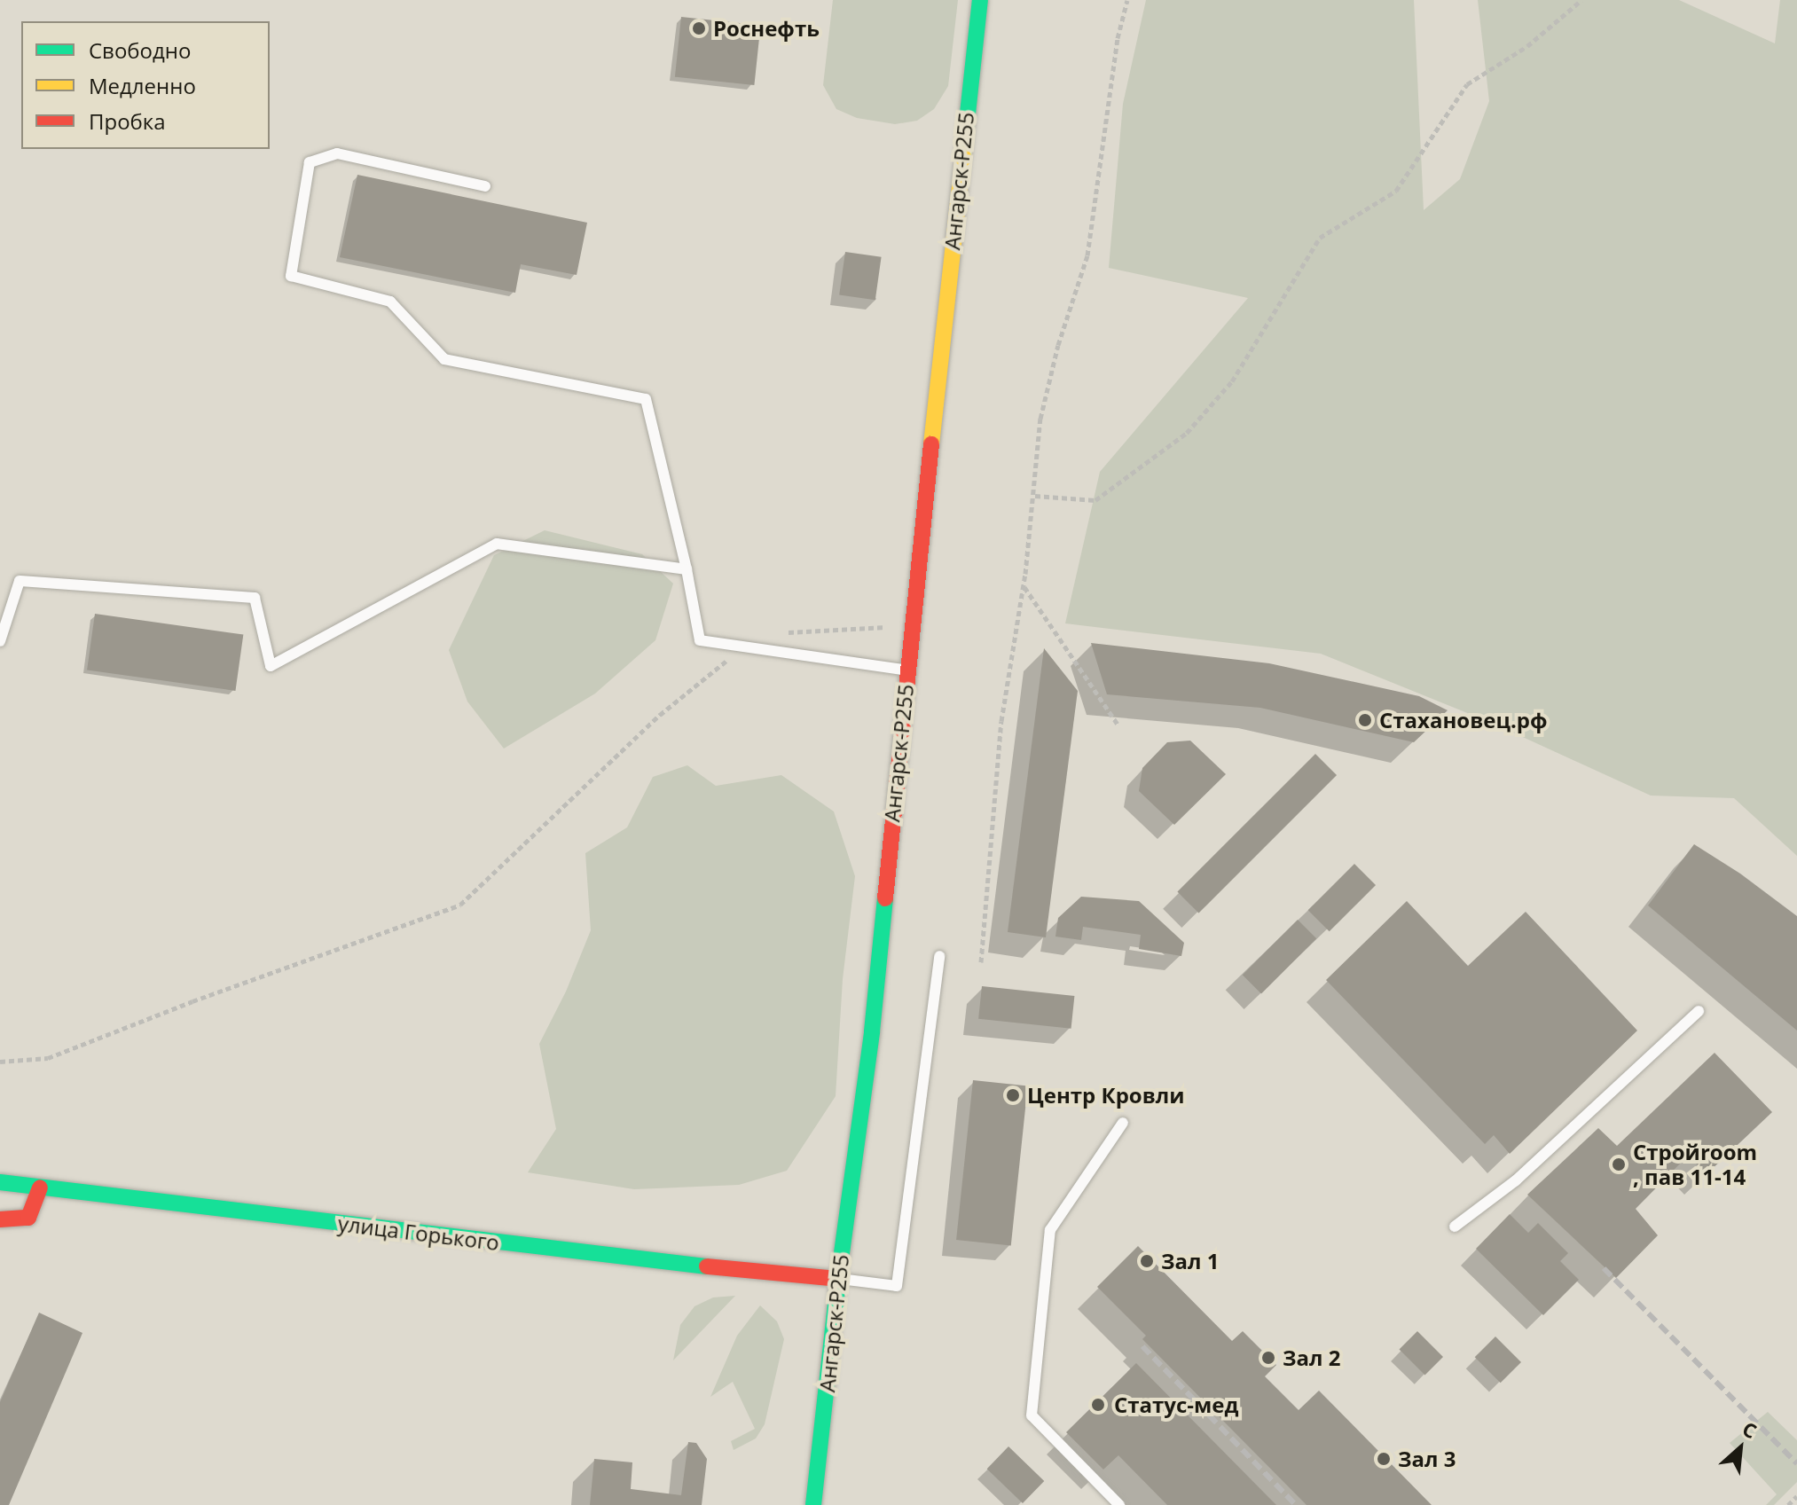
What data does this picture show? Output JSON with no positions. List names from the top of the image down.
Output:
{
  "streets": {
    "main road": ["Ангарск-Р255", "улица Горького"]
  },
  "crossings": [
    ["Ангарск-Р255", "улица Горького"]
  ],
  "places": [
    "Роснефть",
    "Стахановец.рф",
    "Центр Кровли",
    "Стройroom , пав 11-14",
    "Зал 1",
    "Зал 2",
    "Статус-мед",
    "Зал 3"
  ],
  "legend": ["Свободно", "Медленно", "Пробка"],
  "north": "top right"
}
